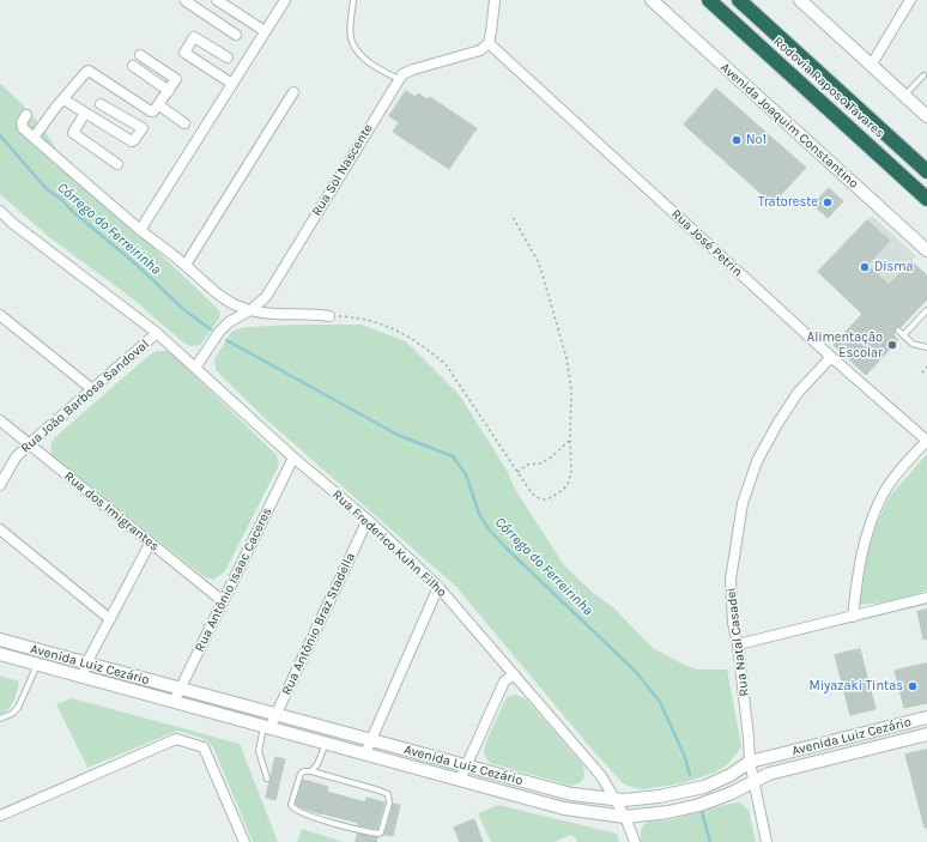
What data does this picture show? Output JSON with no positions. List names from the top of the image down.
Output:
{
  "streets": {
    "highway": ["Rodovia Raposo Tavares"],
    "street": [
      "Avenida Joaquim Constantino",
      "Rua Sol Nascente",
      "Rua José Petrin",
      "Rua João Barbosa Sandoval",
      "Rua dos Imigrantes",
      "Rua Frederico Kuhn Filho",
      "Rua Antônio Isaac Caceres",
      "Rua Antônio Braz Stadella",
      "Rua Natal Casadei",
      "Avenida Luiz Cezário"
    ]
  },
  "crossings": [
    ["Rua Sol Nascente", "Rua José Petrin"],
    ["Rua Sol Nascente", "Rua Frederico Kuhn Filho"],
    ["Rua José Petrin", "Rua Natal Casadei"],
    ["Rua João Barbosa Sandoval", "Rua dos Imigrantes"],
    ["Rua João Barbosa Sandoval", "Rua Frederico Kuhn Filho"],
    ["Rua dos Imigrantes", "Rua Antônio Isaac Caceres"],
    ["Rua Frederico Kuhn Filho", "Rua Antônio Isaac Caceres"],
    ["Rua Frederico Kuhn Filho", "Rua Antônio Braz Stadella"],
    ["Rua Frederico Kuhn Filho", "Avenida Luiz Cezário"],
    ["Rua Antônio Isaac Caceres", "Avenida Luiz Cezário"],
    ["Rua Antônio Braz Stadella", "Avenida Luiz Cezário"],
    ["Rua Natal Casadei", "Avenida Luiz Cezário"]
  ],
  "water": ["Córrego do Ferreirinha"],
  "places": [
    "Nº1",
    "Tratoreste",
    "Disma",
    "Alimentação Escolar",
    "Miyazaki Tintas"
  ]
}
